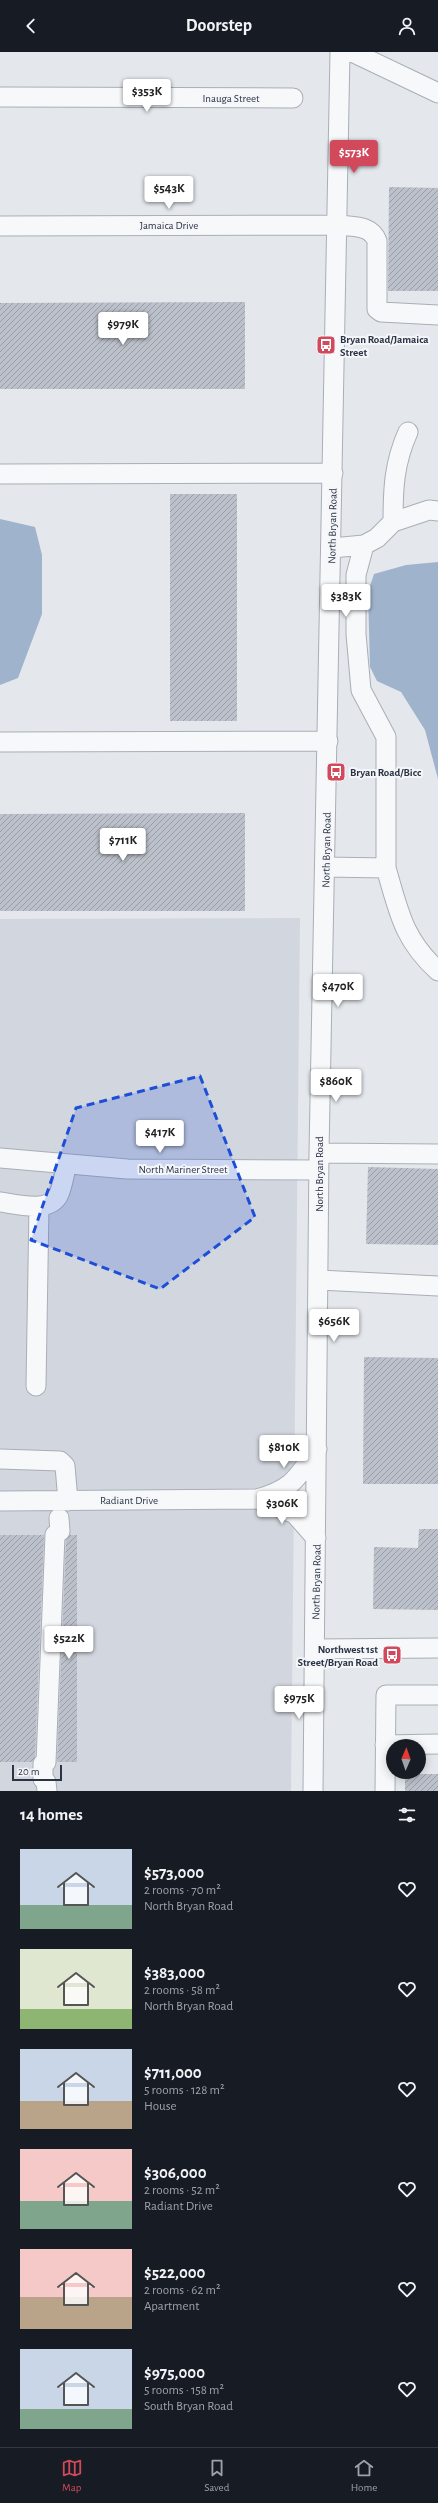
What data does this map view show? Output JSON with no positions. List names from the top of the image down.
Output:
{
  "streets": {
    "street": [
      "Inauga Street",
      "Jamaica Drive",
      "North Bryan Road",
      "North Mariner Street",
      "Radiant Drive"
    ]
  },
  "crossings": [
    ["Jamaica Drive", "North Bryan Road"],
    ["North Bryan Road", "North Mariner Street"],
    ["North Bryan Road", "Radiant Drive"]
  ],
  "places": {
    "bus stop": ["Bryan Road/Jamaica Street", "Bryan Road/Bicc", "Northwest 1st Street/Bryan Road"]
  },
  "scale_bar": "20 m",
  "north": "top",
  "page": {
    "header": "Doorstep",
    "price": [
      "$353K",
      "$573K",
      "$543K",
      "$979K",
      "$383K",
      "$711K",
      "$470K",
      "$860K",
      "$417K",
      "$656K",
      "$810K",
      "$306K",
      "$522K",
      "$975K"
    ],
    "scale": "20 m",
    "heading": "14 homes",
    "list": [
      {
        "name": "$573,000",
        "note": "2 rooms · 70 m² · North Bryan Road"
      },
      {
        "name": "$383,000",
        "note": "2 rooms · 58 m² · North Bryan Road"
      },
      {
        "name": "$711,000",
        "note": "5 rooms · 128 m² · House"
      },
      {
        "name": "$306,000",
        "note": "2 rooms · 52 m² · Radiant Drive"
      },
      {
        "name": "$522,000",
        "note": "2 rooms · 62 m² · Apartment"
      },
      {
        "name": "$975,000",
        "note": "5 rooms · 158 m² · South Bryan Road"
      }
    ],
    "tabs": ["Map", "Saved", "Home"]
  }
}
